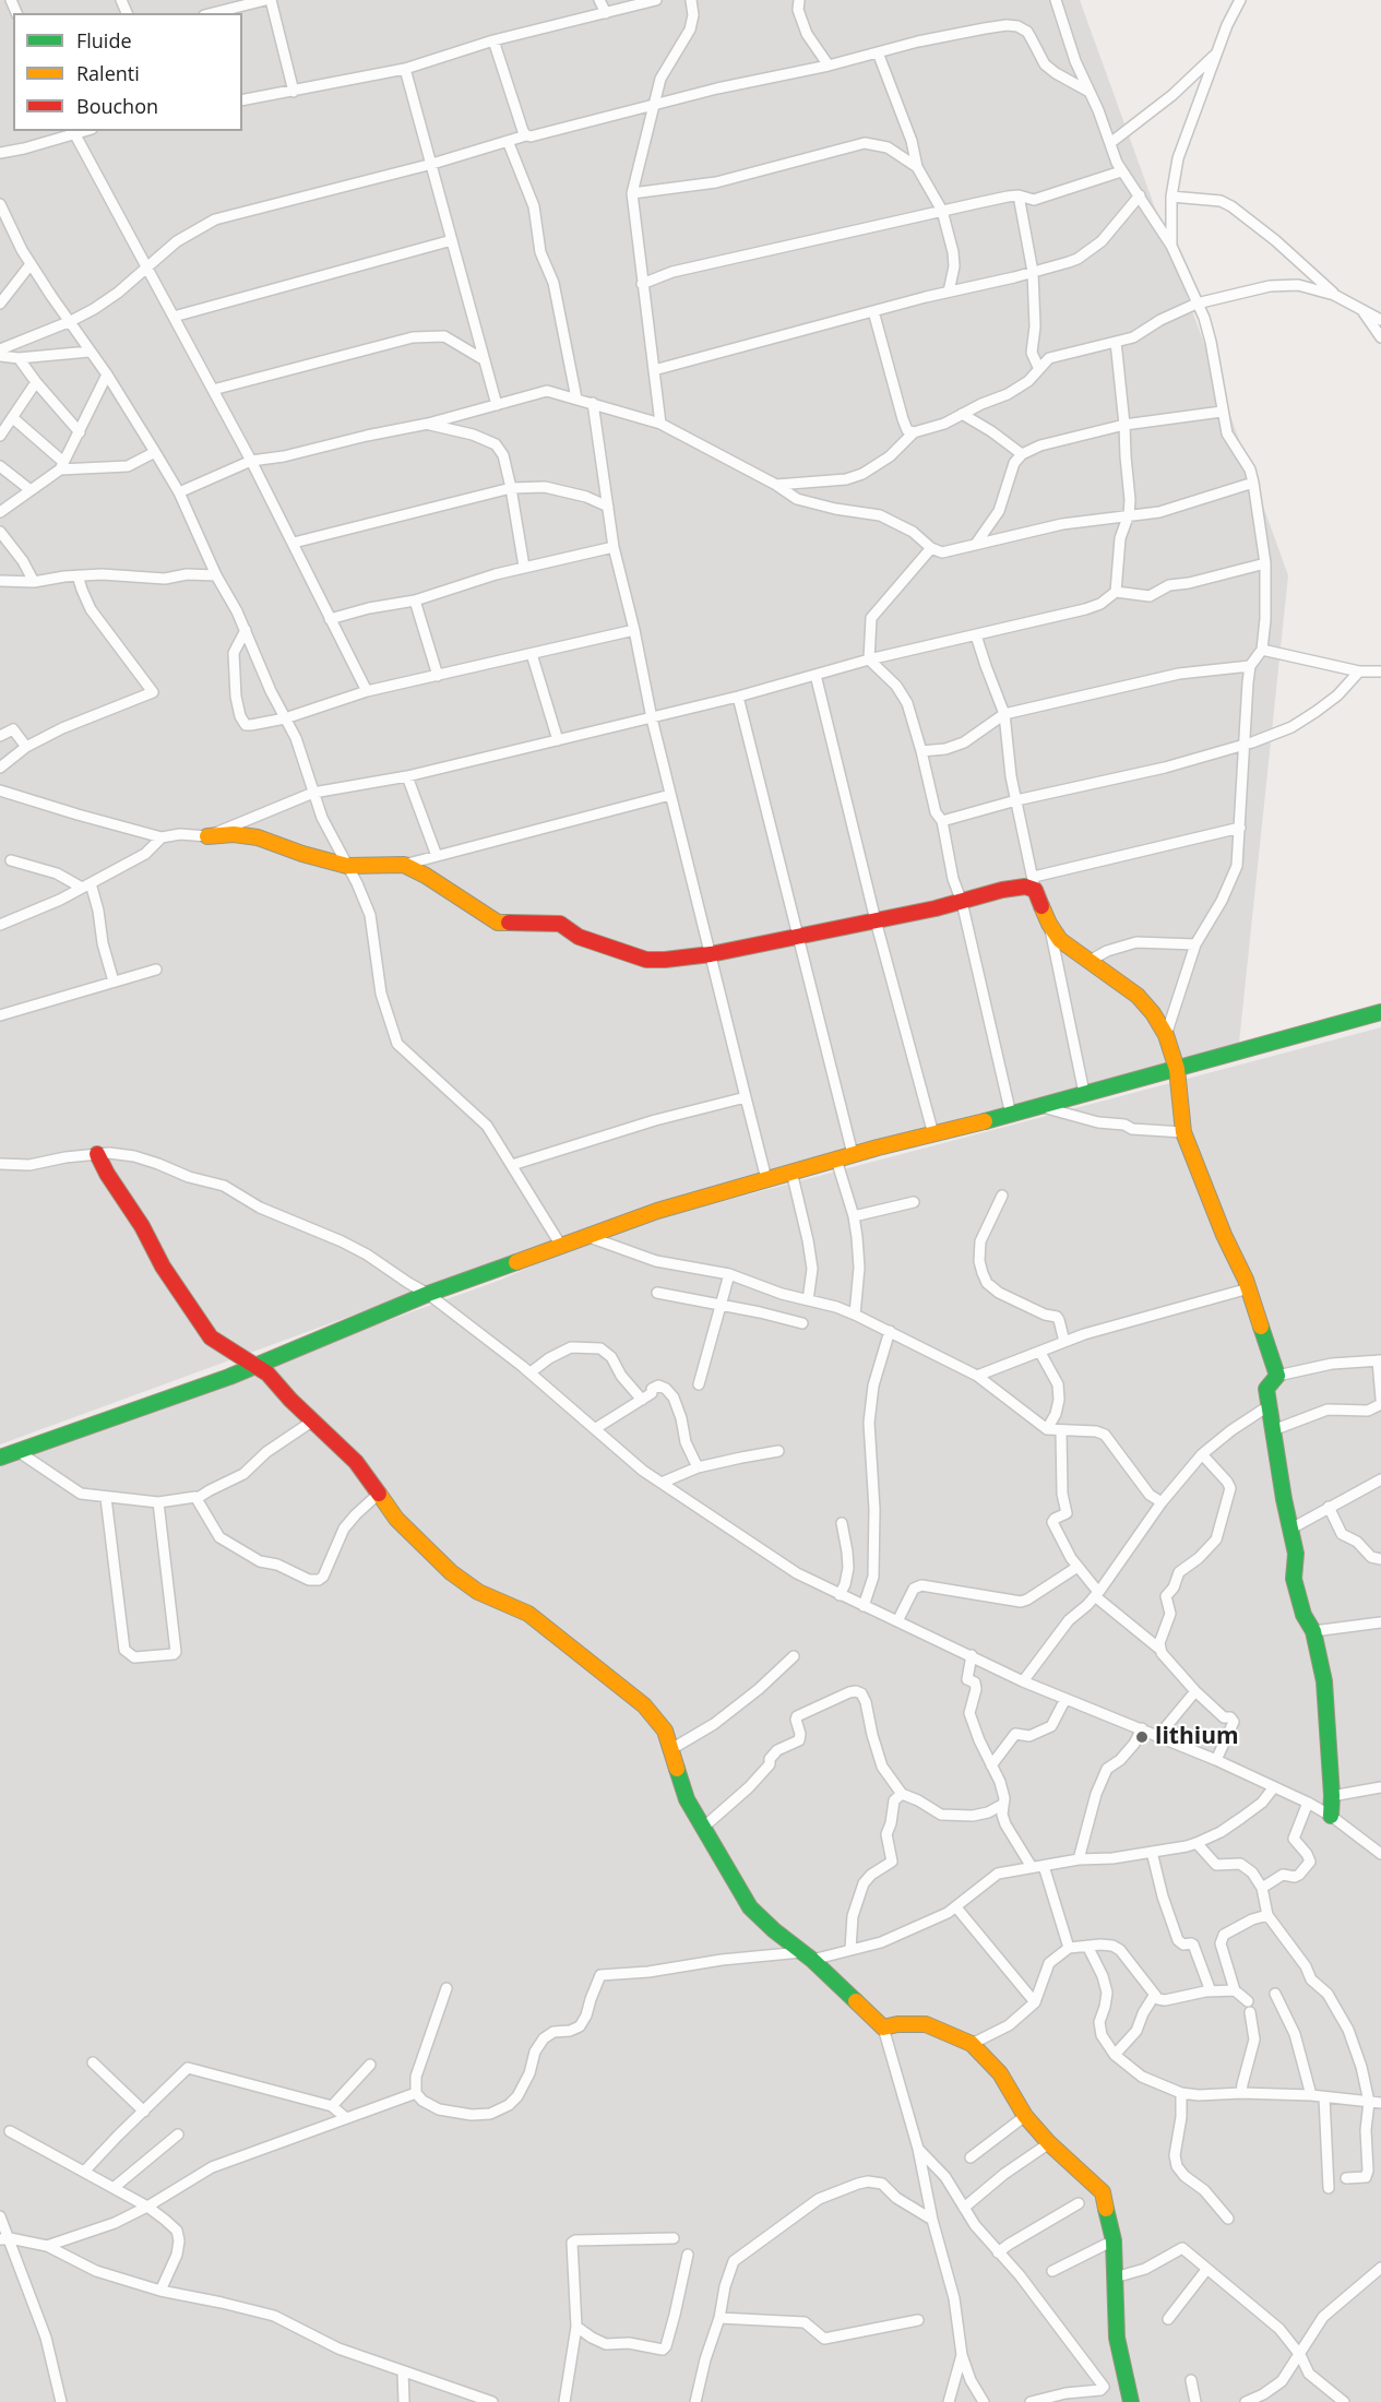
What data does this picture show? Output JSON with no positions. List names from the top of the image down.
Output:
{
  "places": ["lithium"],
  "legend": ["Fluide", "Ralenti", "Bouchon"]
}
